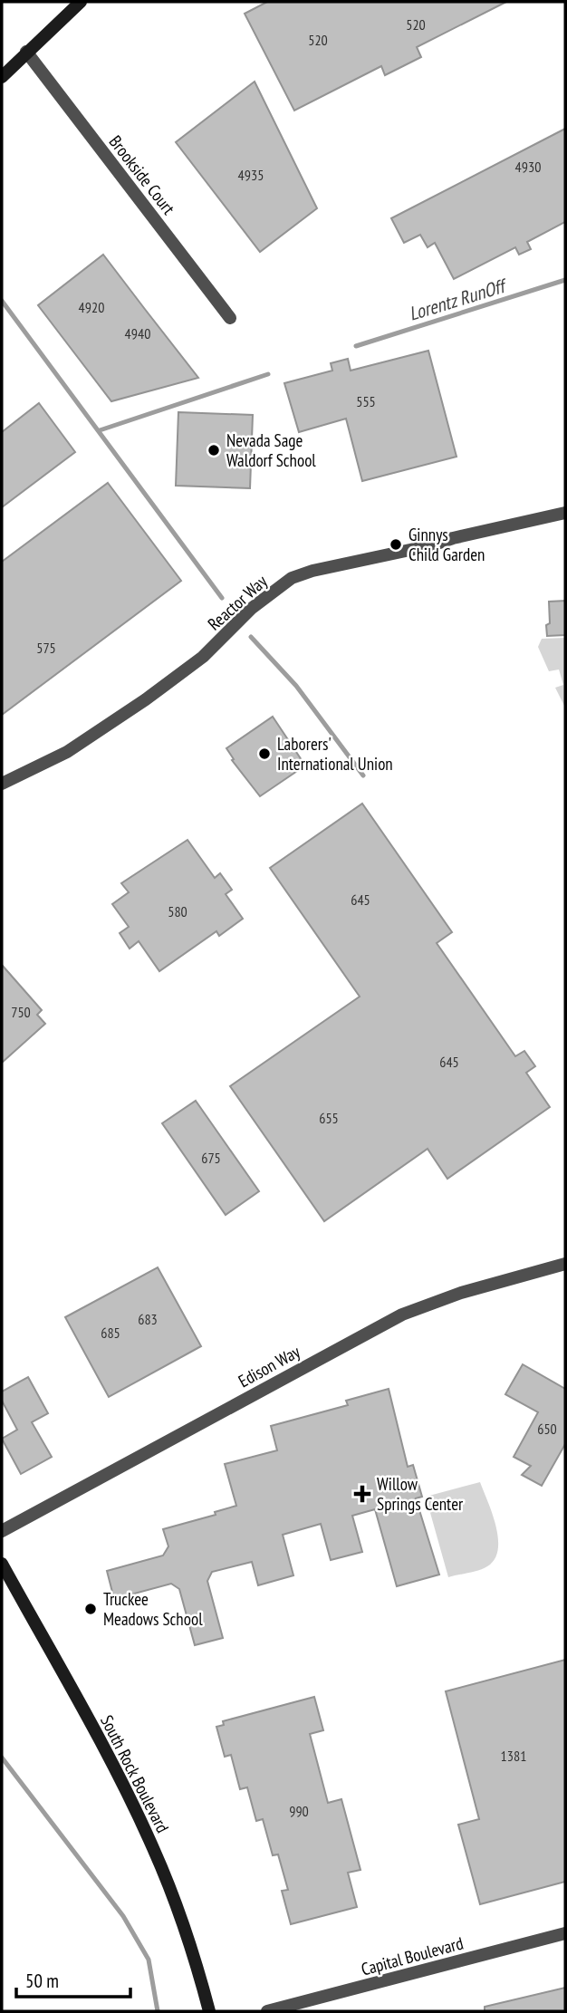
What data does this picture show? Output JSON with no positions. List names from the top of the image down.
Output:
{
  "streets": {
    "main road": ["South Rock Boulevard"],
    "street": [
      "Brookside Court",
      "Reactor Way",
      "Edison Way",
      "Capital Boulevard"
    ]
  },
  "water": ["Lorentz RunOff"],
  "places": {
    "other": [
      "Nevada Sage Waldorf School",
      "Ginnys Child Garden",
      "Laborers' International Union",
      "Truckee Meadows School"
    ],
    "health": ["Willow Springs Center"]
  },
  "house_numbers": [
    "520",
    "520",
    "4930",
    "4935",
    "4920",
    "4940",
    "555",
    "575",
    "645",
    "580",
    "750",
    "645",
    "655",
    "675",
    "683",
    "685",
    "650",
    "1381",
    "990"
  ],
  "scale_bar": "50 m"
}
